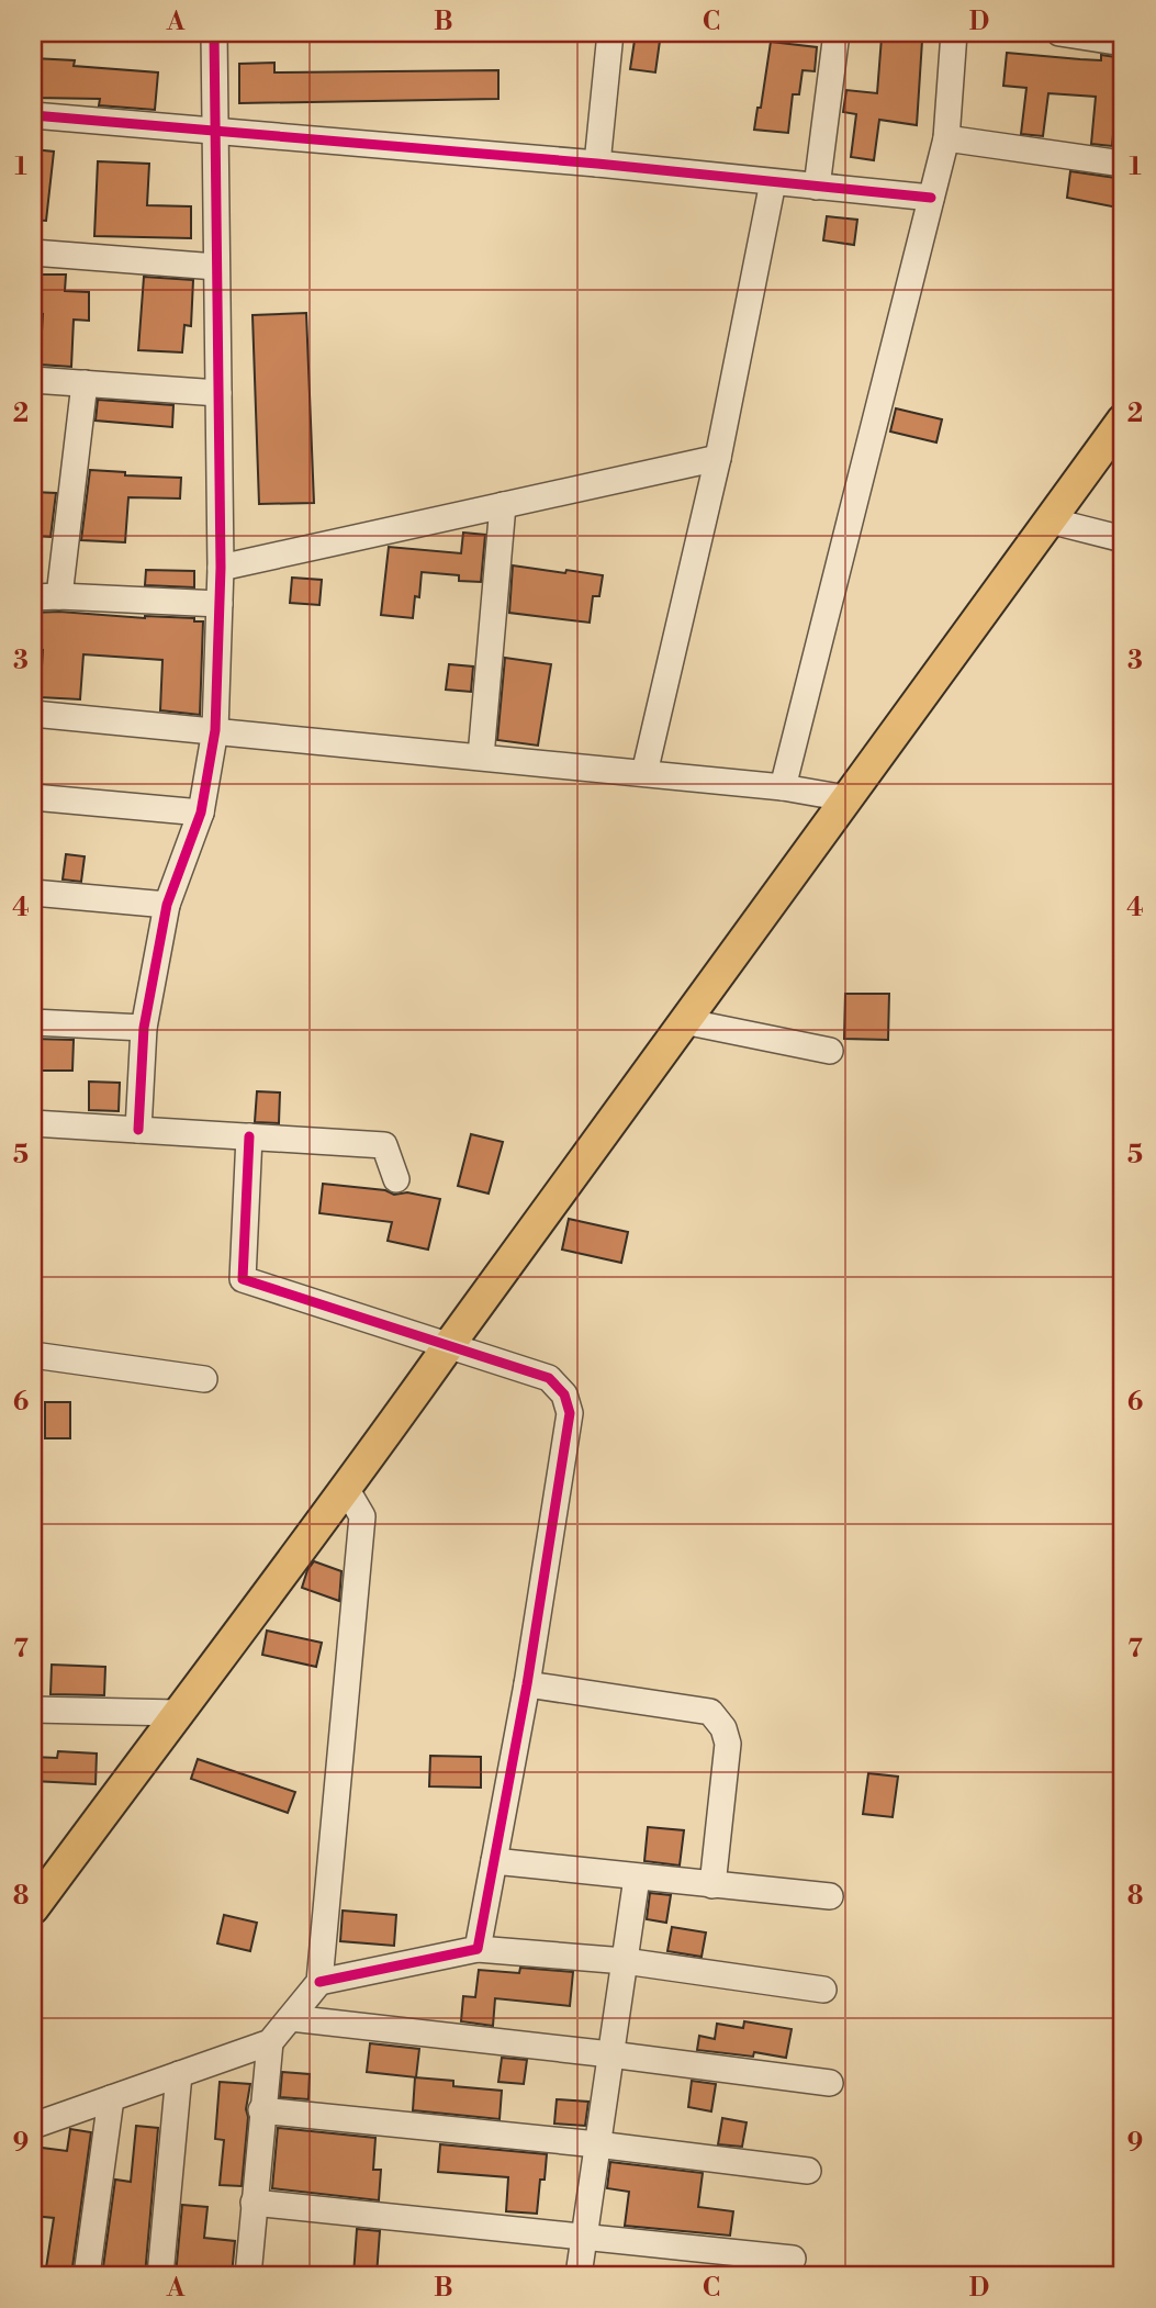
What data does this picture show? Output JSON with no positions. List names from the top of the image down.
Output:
{
  "grid": {
    "columns": [
      "A",
      "B",
      "C",
      "D"
    ],
    "rows": [
      "1",
      "2",
      "3",
      "4",
      "5",
      "6",
      "7",
      "8",
      "9"
    ]
  }
}
